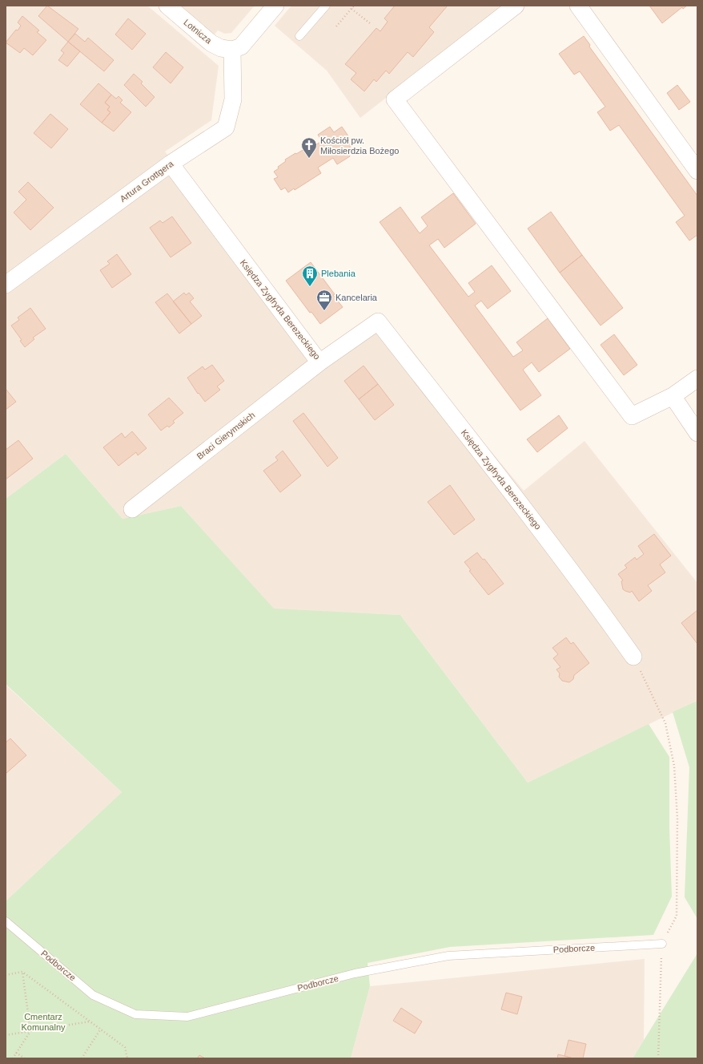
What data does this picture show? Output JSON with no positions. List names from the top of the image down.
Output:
{
  "streets": {
    "street": [
      "Lotnicza",
      "Artura Grottgera",
      "Księdza Zygfryda Berezeckiego",
      "Braci Gierymskich"
    ],
    "lane": ["Podborcze"]
  },
  "crossings": [
    ["Lotnicza", "Artura Grottgera"],
    ["Artura Grottgera", "Księdza Zygfryda Berezeckiego"],
    ["Księdza Zygfryda Berezeckiego", "Braci Gierymskich"]
  ],
  "parks": ["Cmentarz Komunalny"],
  "places": {
    "church": ["Kościół pw. Miłosierdzia Bożego"],
    "building": ["Plebania"],
    "office": ["Kancelaria"]
  }
}
